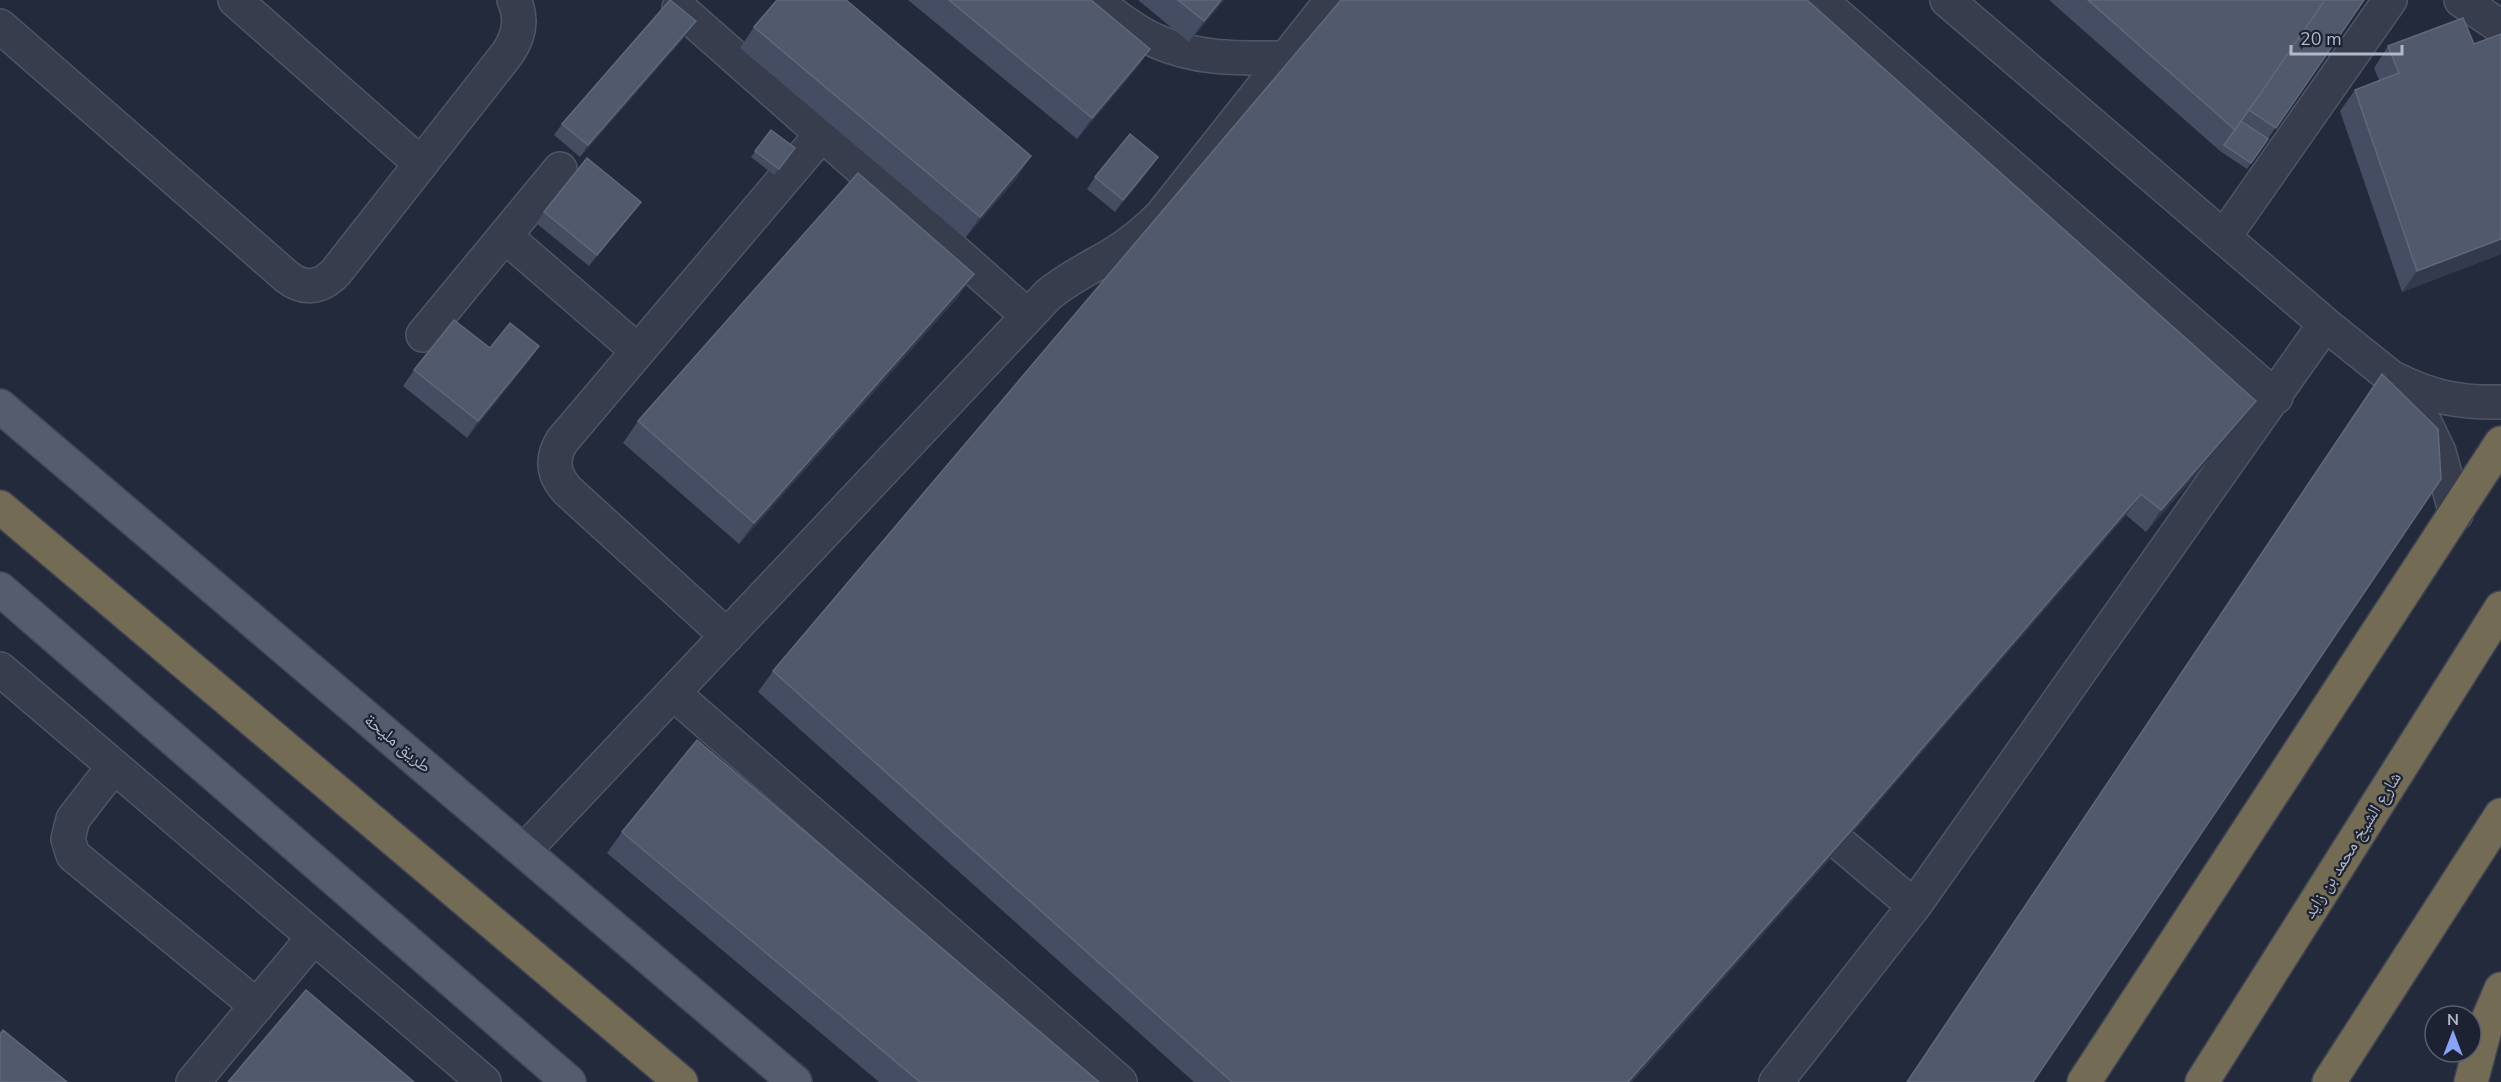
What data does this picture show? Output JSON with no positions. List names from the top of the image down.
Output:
{
  "streets": {
    "highway": ["شارع الشيخ محمد بن زايد"],
    "main road": ["طريق مليحة"]
  },
  "scale_bar": "20 m",
  "north": "top"
}
